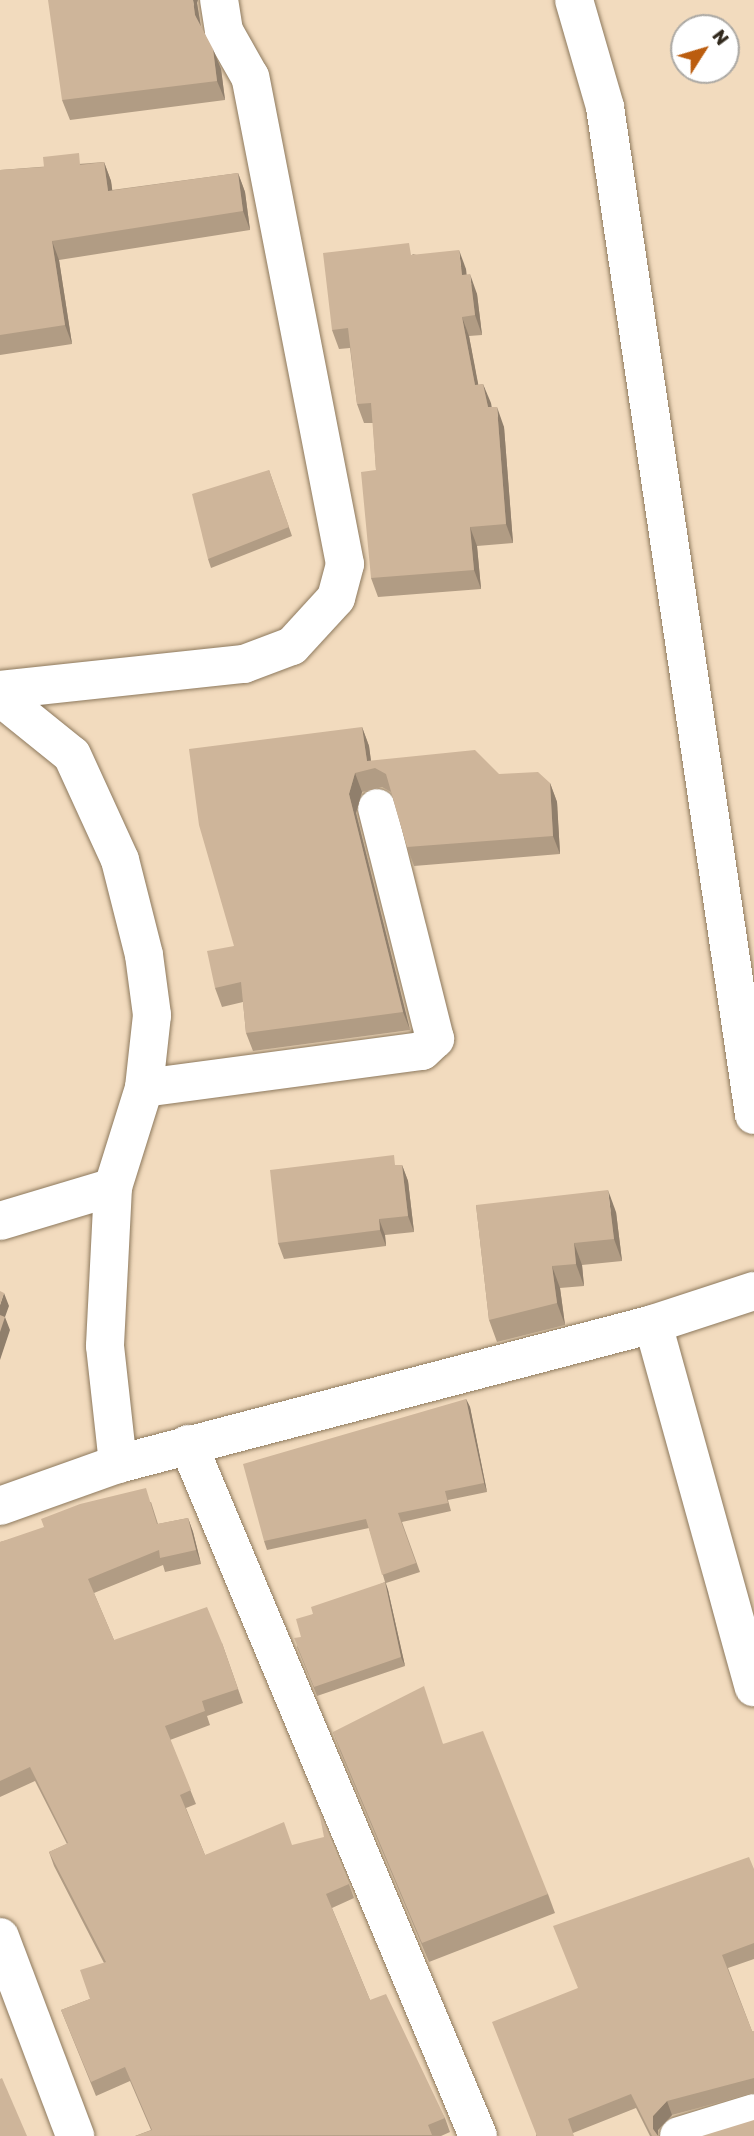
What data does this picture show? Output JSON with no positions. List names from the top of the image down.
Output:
{
  "north": "top right"
}
